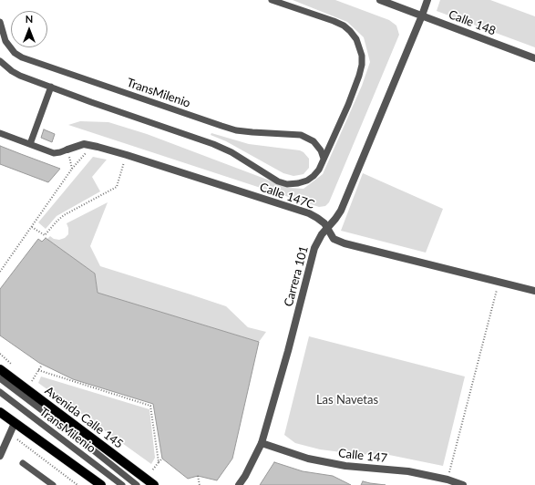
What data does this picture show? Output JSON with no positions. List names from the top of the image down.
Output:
{
  "streets": {
    "main road": ["Avenida Calle 145"],
    "street": [
      "Calle 148",
      "Calle 147C",
      "Carrera 101",
      "Calle 147"
    ],
    "lane": ["TransMilenio"]
  },
  "crossings": [
    ["Calle 148", "Carrera 101"],
    ["Calle 147C", "Carrera 101"],
    ["Carrera 101", "Calle 147"]
  ],
  "parks": ["Las Navetas"],
  "north": "top"
}
